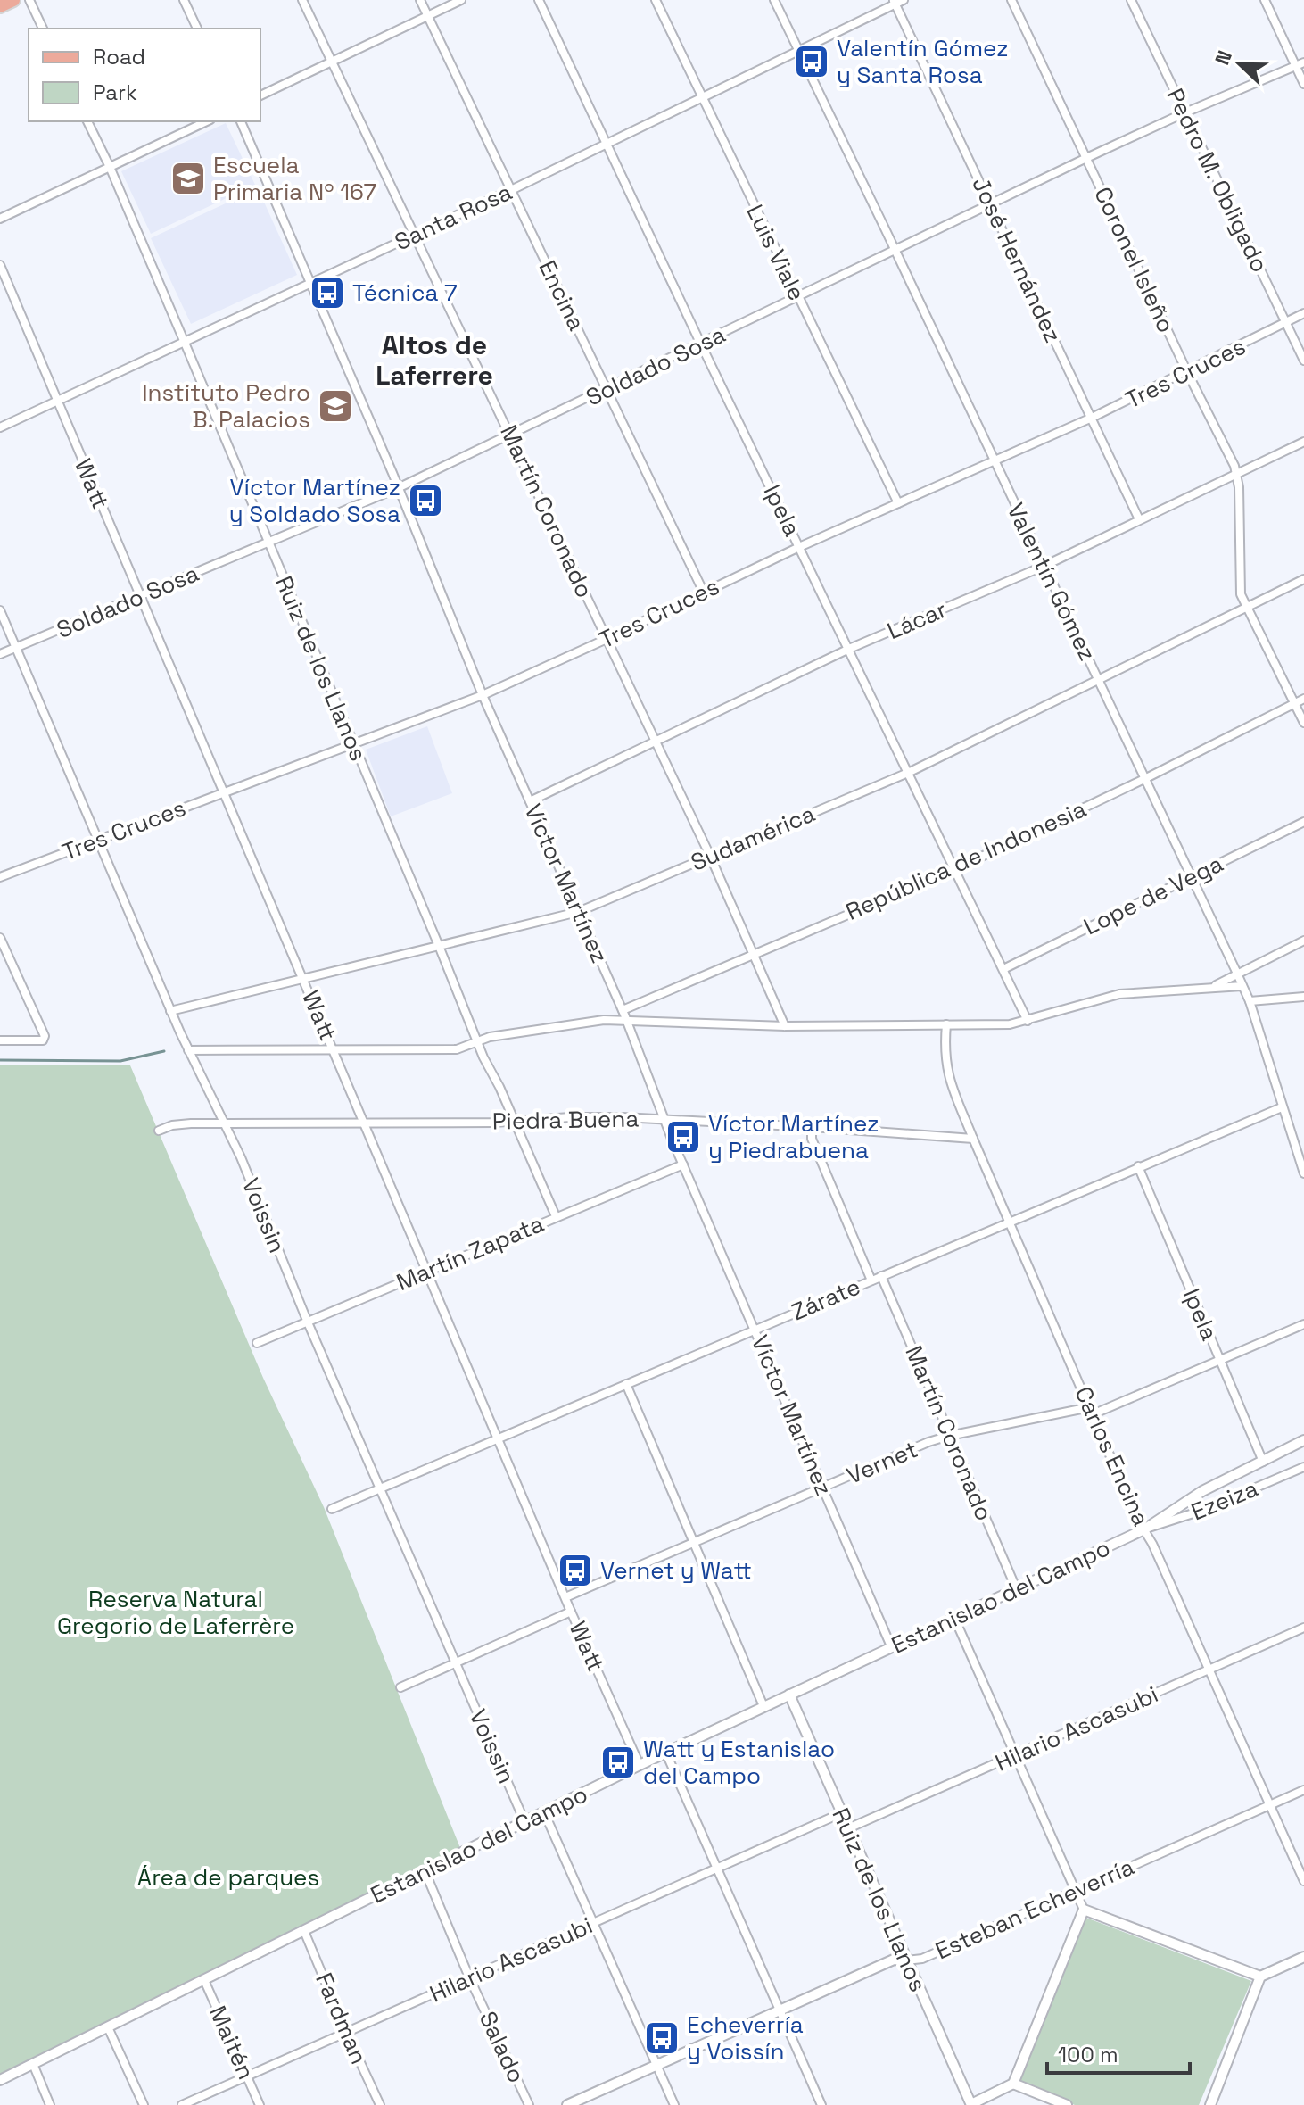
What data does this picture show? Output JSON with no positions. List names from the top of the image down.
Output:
{
  "streets": {
    "street": [
      "Pedro M. Obligado",
      "Santa Rosa",
      "Luis Viale",
      "José Hernández",
      "Coronel Isleño",
      "Encina",
      "Soldado Sosa",
      "Tres Cruces",
      "Watt",
      "Ipela",
      "Martín Coronado",
      "Valentín Gómez",
      "Lácar",
      "Ruiz de los Llanos",
      "Sudamérica",
      "República de Indonesia",
      "Víctor Martínez",
      "Lope de Vega",
      "Piedra Buena",
      "Voissin",
      "Martín Zapata",
      "Zárate",
      "Carlos Encina",
      "Vernet",
      "Ezeiza",
      "Estanislao del Campo",
      "Hilario Ascasubi",
      "Esteban Echeverría",
      "Fardman",
      "Maitén",
      "Salado"
    ]
  },
  "crossings": [
    ["Pedro M. Obligado", "Soldado Sosa"],
    ["Pedro M. Obligado", "Tres Cruces"],
    ["Santa Rosa", "Luis Viale"],
    ["Santa Rosa", "José Hernández"],
    ["Santa Rosa", "Encina"],
    ["Santa Rosa", "Watt"],
    ["Santa Rosa", "Ipela"],
    ["Santa Rosa", "Martín Coronado"],
    ["Santa Rosa", "Valentín Gómez"],
    ["Santa Rosa", "Ruiz de los Llanos"],
    ["Santa Rosa", "Víctor Martínez"],
    ["Luis Viale", "Soldado Sosa"],
    ["Luis Viale", "Tres Cruces"],
    ["José Hernández", "Soldado Sosa"],
    ["José Hernández", "Tres Cruces"],
    ["José Hernández", "Lácar"],
    ["Coronel Isleño", "Soldado Sosa"],
    ["Coronel Isleño", "Tres Cruces"],
    ["Coronel Isleño", "Lácar"],
    ["Coronel Isleño", "Sudamérica"],
    ["Coronel Isleño", "República de Indonesia"],
    ["Encina", "Soldado Sosa"],
    ["Encina", "Tres Cruces"],
    ["Soldado Sosa", "Watt"],
    ["Soldado Sosa", "Ipela"],
    ["Soldado Sosa", "Martín Coronado"],
    ["Soldado Sosa", "Valentín Gómez"],
    ["Soldado Sosa", "Ruiz de los Llanos"],
    ["Soldado Sosa", "Víctor Martínez"],
    ["Soldado Sosa", "Voissin"],
    ["Tres Cruces", "Watt"],
    ["Tres Cruces", "Ipela"],
    ["Tres Cruces", "Martín Coronado"],
    ["Tres Cruces", "Valentín Gómez"],
    ["Tres Cruces", "Ruiz de los Llanos"],
    ["Tres Cruces", "Víctor Martínez"],
    ["Tres Cruces", "Voissin"],
    ["Watt", "Sudamérica"],
    ["Watt", "Piedra Buena"],
    ["Watt", "Martín Zapata"],
    ["Watt", "Zárate"],
    ["Watt", "Vernet"],
    ["Watt", "Estanislao del Campo"],
    ["Ipela", "Lácar"],
    ["Ipela", "Sudamérica"],
    ["Ipela", "República de Indonesia"],
    ["Ipela", "Lope de Vega"],
    ["Ipela", "Zárate"],
    ["Ipela", "Vernet"],
    ["Ipela", "Estanislao del Campo"],
    ["Martín Coronado", "Lácar"],
    ["Martín Coronado", "Sudamérica"],
    ["Martín Coronado", "República de Indonesia"],
    ["Martín Coronado", "Zárate"],
    ["Martín Coronado", "Vernet"],
    ["Martín Coronado", "Estanislao del Campo"],
    ["Valentín Gómez", "Lácar"],
    ["Valentín Gómez", "Sudamérica"],
    ["Valentín Gómez", "República de Indonesia"],
    ["Valentín Gómez", "Lope de Vega"],
    ["Valentín Gómez", "Zárate"],
    ["Lácar", "Víctor Martínez"],
    ["Ruiz de los Llanos", "Sudamérica"],
    ["Ruiz de los Llanos", "Piedra Buena"],
    ["Ruiz de los Llanos", "Martín Zapata"],
    ["Ruiz de los Llanos", "Estanislao del Campo"],
    ["Ruiz de los Llanos", "Hilario Ascasubi"],
    ["Ruiz de los Llanos", "Esteban Echeverría"],
    ["Sudamérica", "Víctor Martínez"],
    ["Sudamérica", "Voissin"],
    ["República de Indonesia", "Víctor Martínez"],
    ["Víctor Martínez", "Piedra Buena"],
    ["Víctor Martínez", "Martín Zapata"],
    ["Víctor Martínez", "Zárate"],
    ["Víctor Martínez", "Vernet"],
    ["Víctor Martínez", "Estanislao del Campo"],
    ["Piedra Buena", "Voissin"],
    ["Piedra Buena", "Carlos Encina"],
    ["Voissin", "Martín Zapata"],
    ["Voissin", "Zárate"],
    ["Voissin", "Estanislao del Campo"],
    ["Zárate", "Carlos Encina"],
    ["Carlos Encina", "Vernet"],
    ["Carlos Encina", "Ezeiza"],
    ["Carlos Encina", "Estanislao del Campo"],
    ["Carlos Encina", "Hilario Ascasubi"],
    ["Carlos Encina", "Esteban Echeverría"],
    ["Ezeiza", "Estanislao del Campo"],
    ["Estanislao del Campo", "Fardman"],
    ["Estanislao del Campo", "Maitén"],
    ["Estanislao del Campo", "Salado"],
    ["Hilario Ascasubi", "Fardman"],
    ["Hilario Ascasubi", "Maitén"],
    ["Hilario Ascasubi", "Salado"]
  ],
  "districts": ["Altos de Laferrere"],
  "parks": ["Reserva Natural Gregorio de Laferrère", "Área de parques"],
  "places": {
    "bus stop": [
      "Valentín Gómez y Santa Rosa",
      "Técnica 7",
      "Víctor Martínez y Soldado Sosa",
      "Víctor Martínez y Piedrabuena",
      "Vernet y Watt",
      "Watt y Estanislao del Campo",
      "Echeverría y Voissín"
    ],
    "school or university": ["Escuela Primaria Nº 167", "Instituto Pedro B. Palacios"]
  },
  "legend": ["Road", "Park"],
  "scale_bar": "100 m",
  "north": "left"
}
